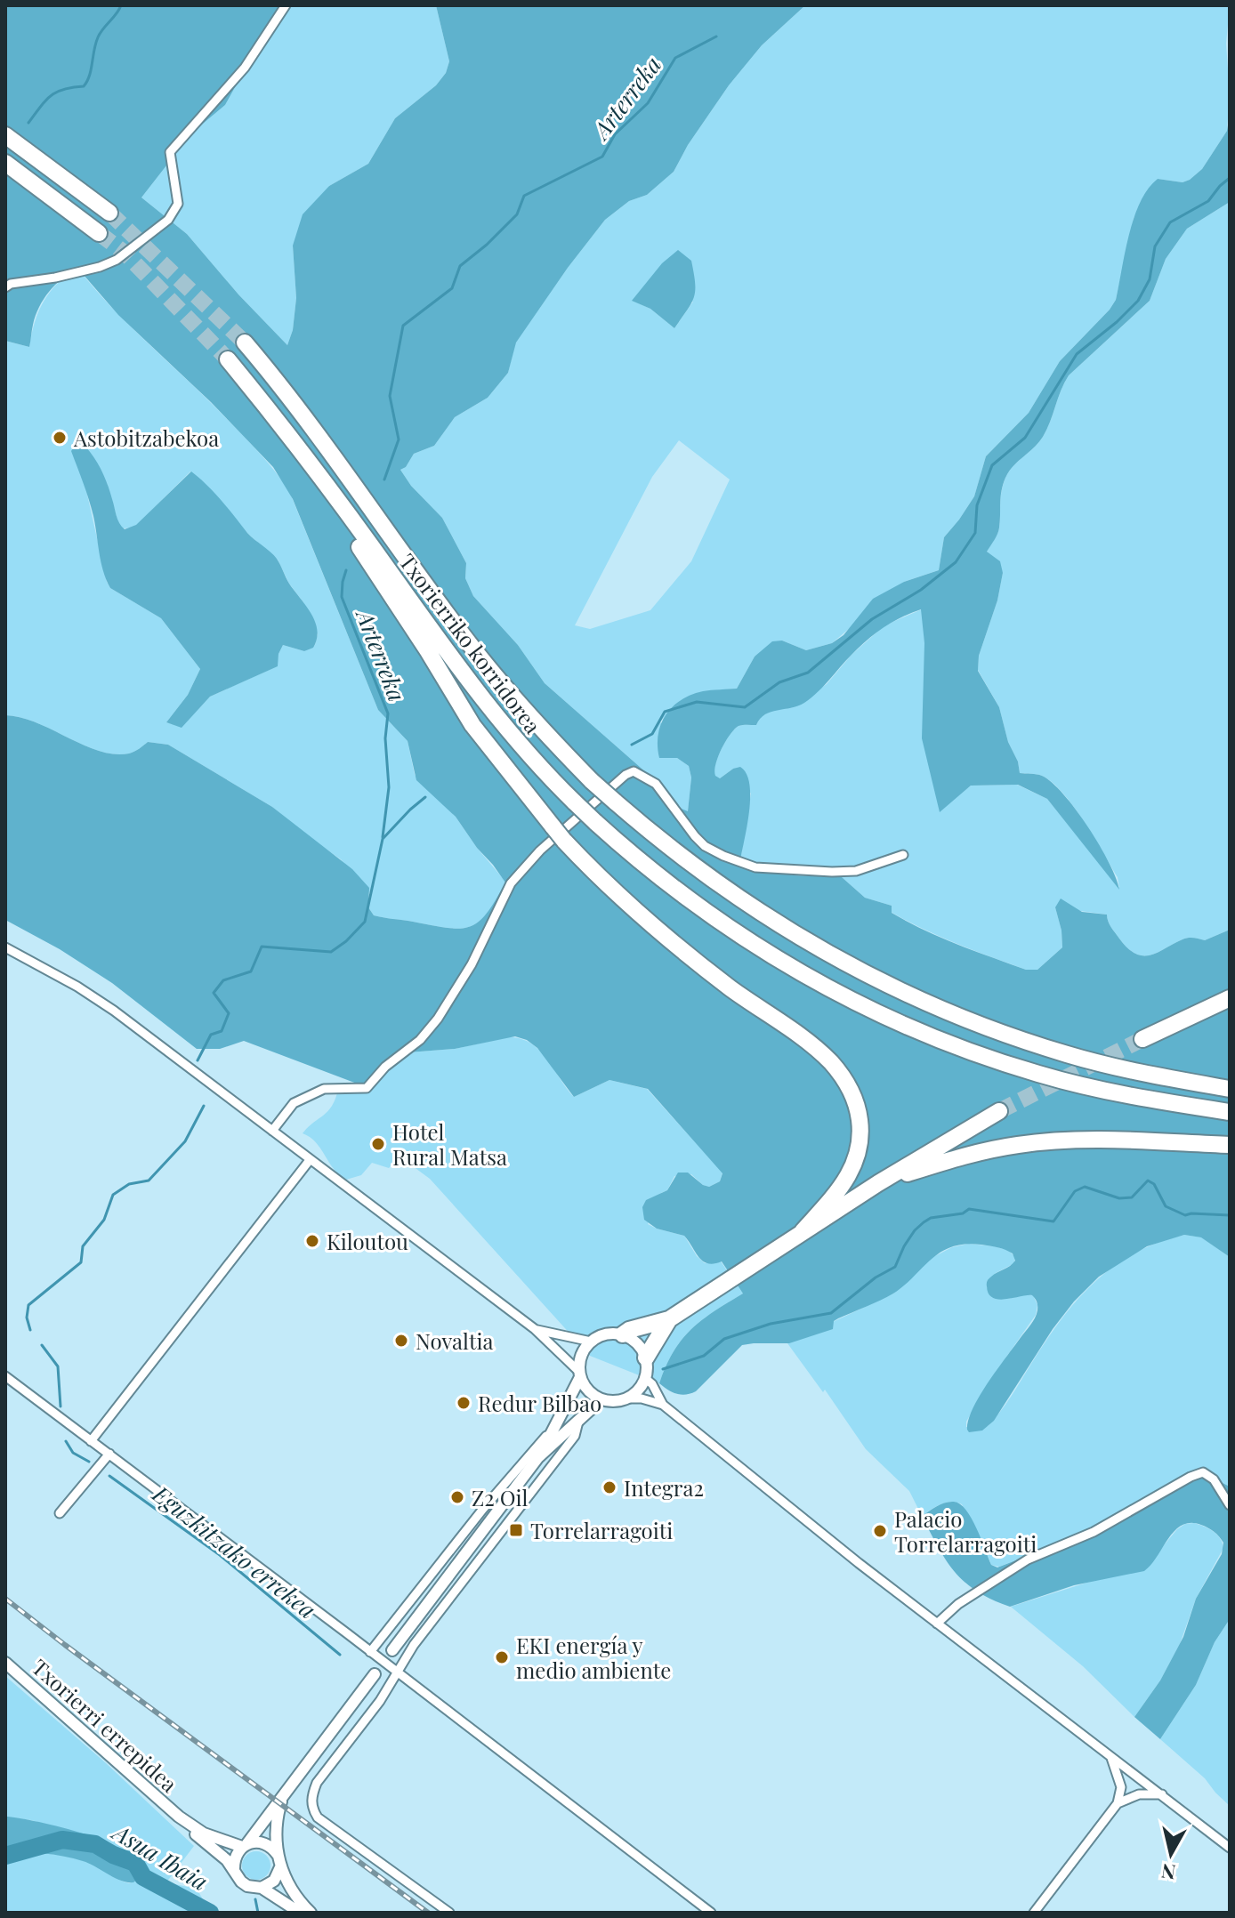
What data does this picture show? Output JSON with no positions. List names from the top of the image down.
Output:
{
  "streets": {
    "highway": ["Txorierriko korridorea"],
    "street": ["Txorierri errepidea"]
  },
  "water": ["Arterreka", "Eguzkitzako errekea", "Asua Ibaia"],
  "places": {
    "other": [
      "Astobitzabekoa",
      "Hotel Rural Matsa",
      "Kiloutou",
      "Novaltia",
      "Redur Bilbao",
      "Integra2",
      "Z2 Oil",
      "Palacio Torrelarragoiti",
      "EKI energía y medio ambiente"
    ],
    "transit": ["Torrelarragoiti"]
  },
  "north": "bottom"
}
